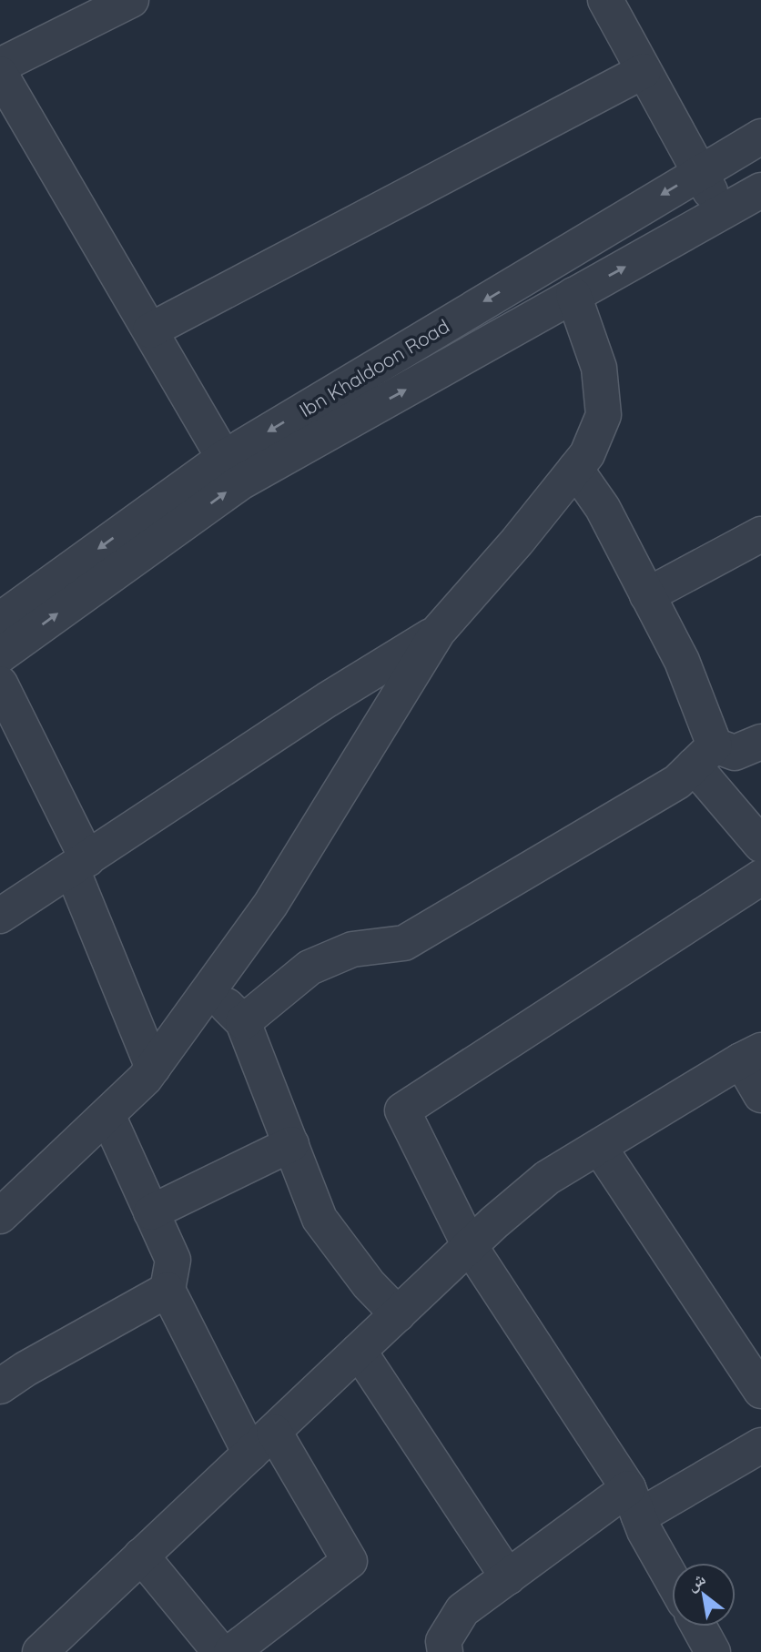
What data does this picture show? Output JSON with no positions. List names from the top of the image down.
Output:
{
  "streets": {
    "street": ["Ibn Khaldoon Road"]
  },
  "north": "top left"
}
